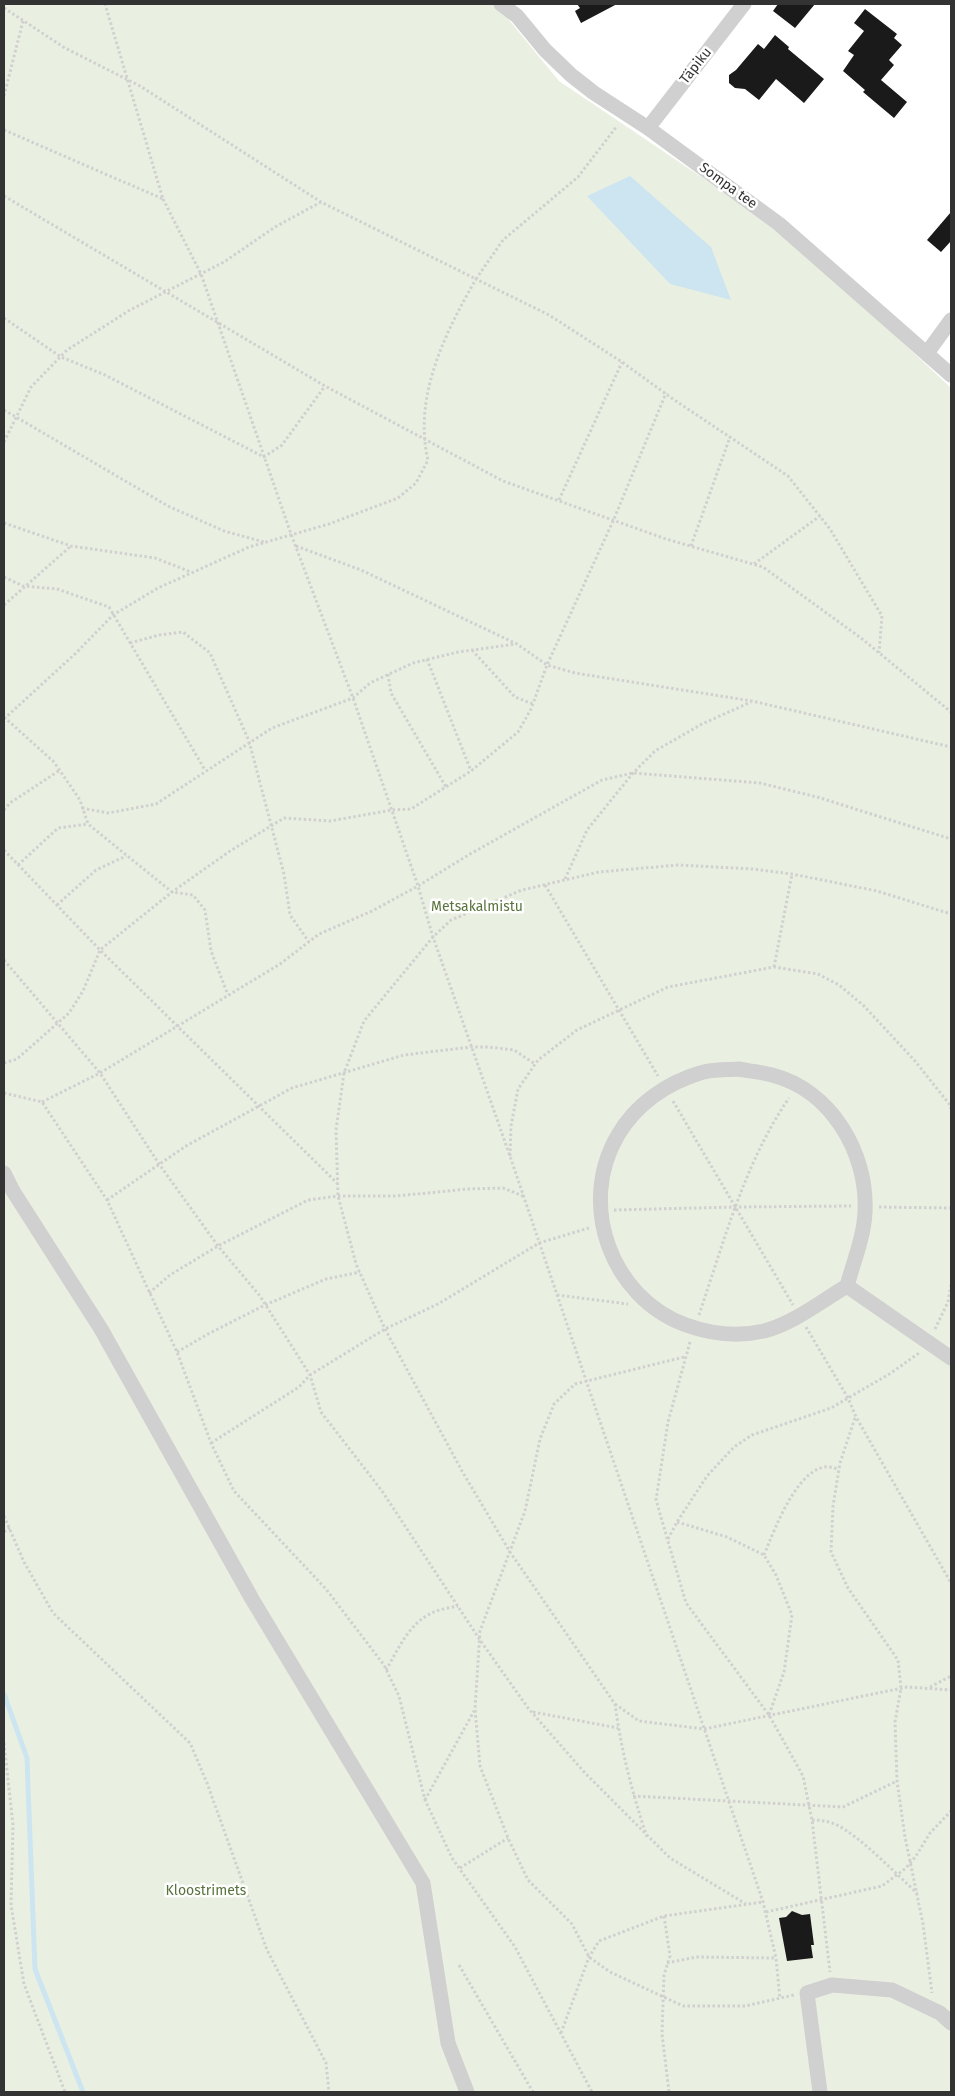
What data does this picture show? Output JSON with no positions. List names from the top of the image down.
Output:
{
  "streets": {
    "street": ["Täpiku", "Sompa tee"]
  },
  "crossings": [
    ["Täpiku", "Sompa tee"]
  ],
  "parks": ["Metsakalmistu", "Kloostrimets"]
}
